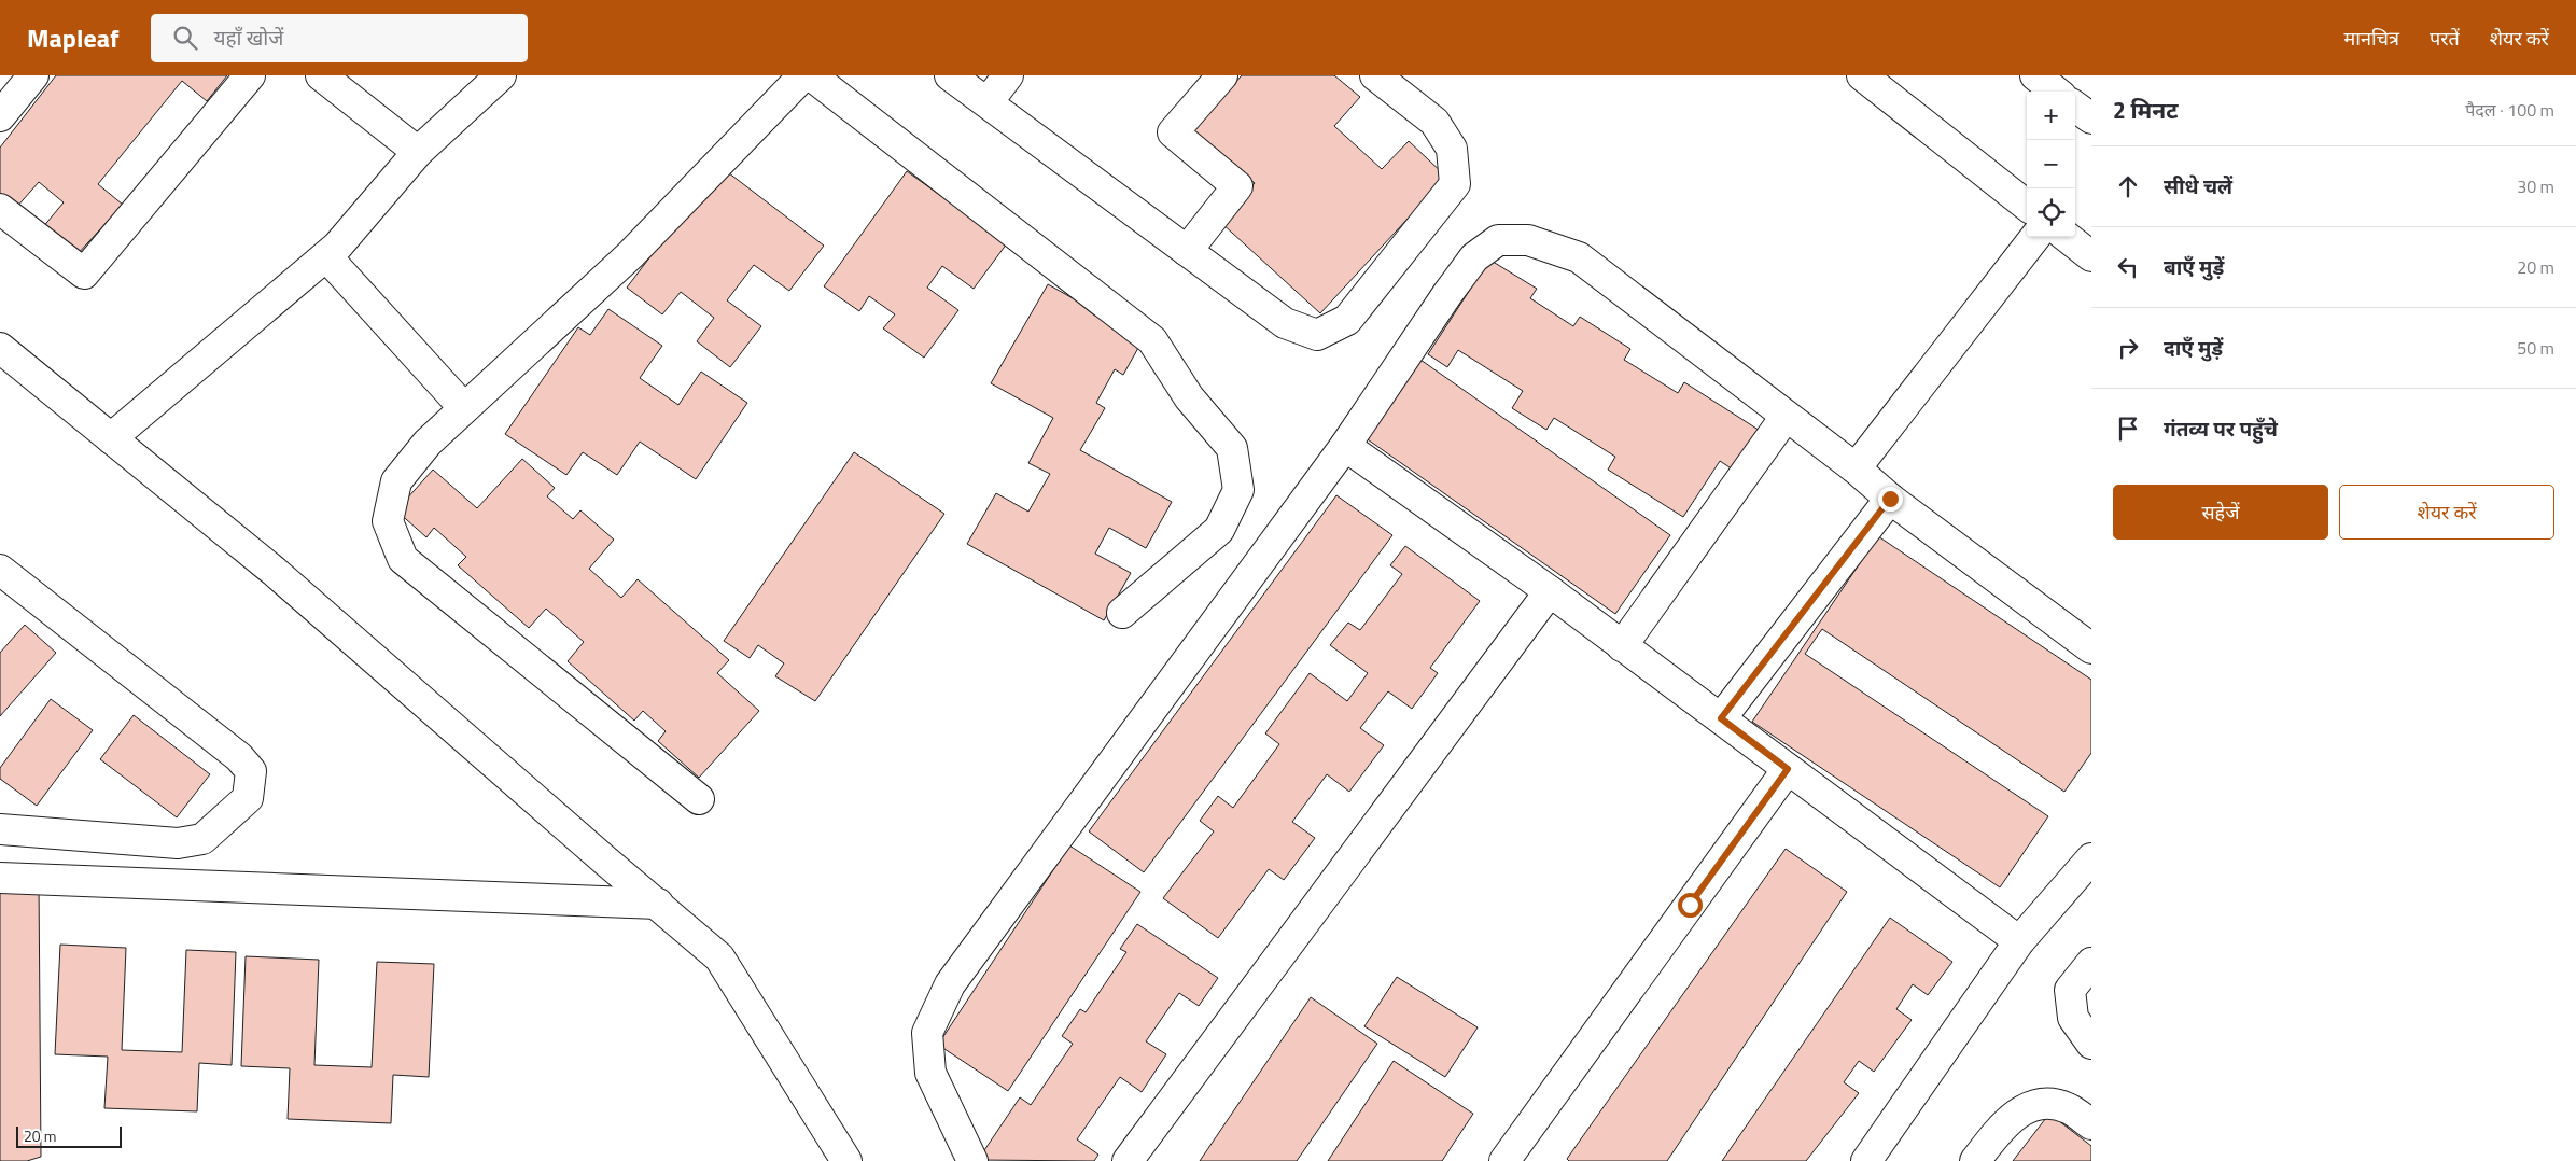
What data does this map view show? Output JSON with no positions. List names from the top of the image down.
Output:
{
  "scale_bar": "20 m",
  "page": {
    "header": "Mapleaf",
    "search": "यहाँ खोजें",
    "nav": ["मानचित्र", "परतें", "शेयर करें"],
    "heading": ["2 मिनट", "पैदल · 100 m"],
    "map_buttons": ["+", "−"],
    "list": [
      ["सीधे चलें", "30 m"],
      ["बाएँ मुड़ें", "20 m"],
      ["दाएँ मुड़ें", "50 m"],
      "गंतव्य पर पहुँचे"
    ],
    "buttons": ["सहेजें", "शेयर करें"],
    "scale": "20 m"
  }
}
